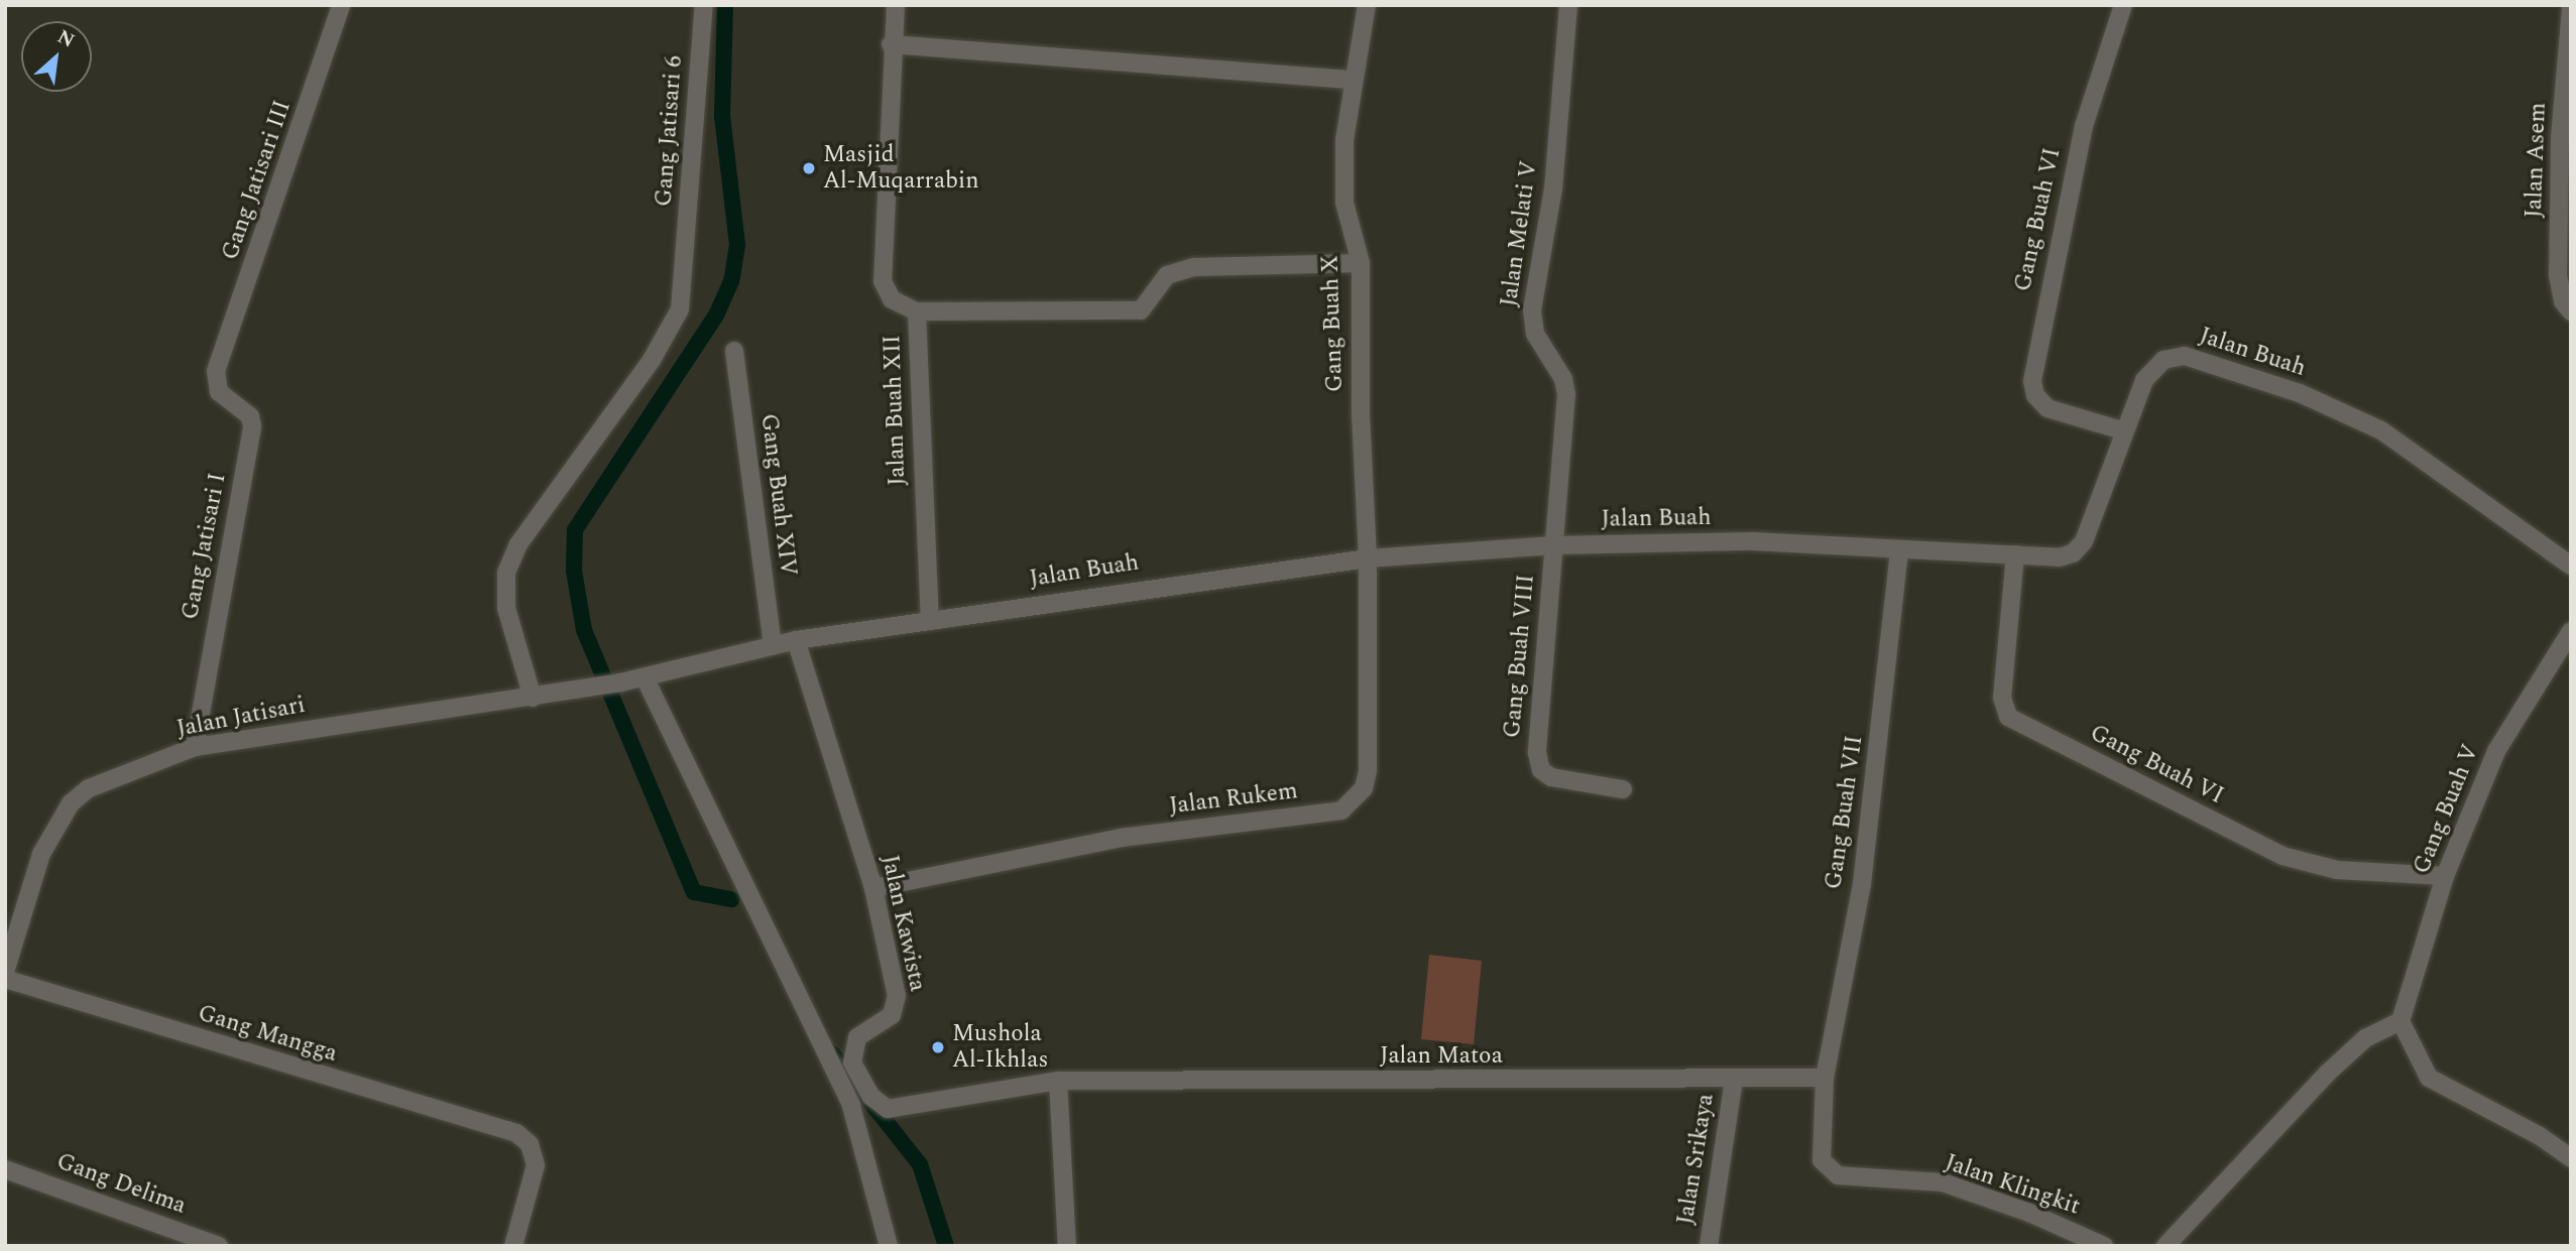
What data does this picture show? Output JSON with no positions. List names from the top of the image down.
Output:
{
  "streets": {
    "street": [
      "Gang Jatisari 6",
      "Jalan Asem",
      "Gang Jatisari III",
      "Gang Buah VI",
      "Jalan Melati V",
      "Gang Buah X",
      "Jalan Buah",
      "Jalan Buah XII",
      "Gang Buah XIV",
      "Gang Jatisari I",
      "Gang Buah VIII",
      "Jalan Jatisari",
      "Jalan Rukem",
      "Gang Buah V",
      "Gang Buah VII",
      "Jalan Kawista",
      "Gang Mangga",
      "Jalan Matoa",
      "Jalan Srikaya",
      "Gang Delima",
      "Jalan Klingkit"
    ]
  },
  "crossings": [
    ["Gang Jatisari 6", "Jalan Jatisari"],
    ["Gang Jatisari III", "Gang Jatisari I"],
    ["Gang Buah VI", "Jalan Buah"],
    ["Gang Buah VI", "Gang Buah V"],
    ["Jalan Melati V", "Jalan Buah"],
    ["Jalan Melati V", "Gang Buah VIII"],
    ["Gang Buah X", "Jalan Buah"],
    ["Gang Buah X", "Jalan Rukem"],
    ["Jalan Buah", "Jalan Buah XII"],
    ["Jalan Buah", "Gang Buah XIV"],
    ["Jalan Buah", "Gang Buah VIII"],
    ["Jalan Buah", "Jalan Jatisari"],
    ["Jalan Buah", "Jalan Rukem"],
    ["Jalan Buah", "Gang Buah VII"],
    ["Jalan Buah", "Jalan Kawista"],
    ["Gang Jatisari I", "Jalan Jatisari"],
    ["Jalan Rukem", "Jalan Kawista"],
    ["Gang Buah VII", "Jalan Matoa"],
    ["Gang Buah VII", "Jalan Klingkit"],
    ["Jalan Kawista", "Jalan Matoa"],
    ["Jalan Matoa", "Jalan Srikaya"],
    ["Jalan Matoa", "Jalan Klingkit"]
  ],
  "places": ["Masjid Al-Muqarrabin", "Mushola Al-Ikhlas"],
  "north": "top right"
}
